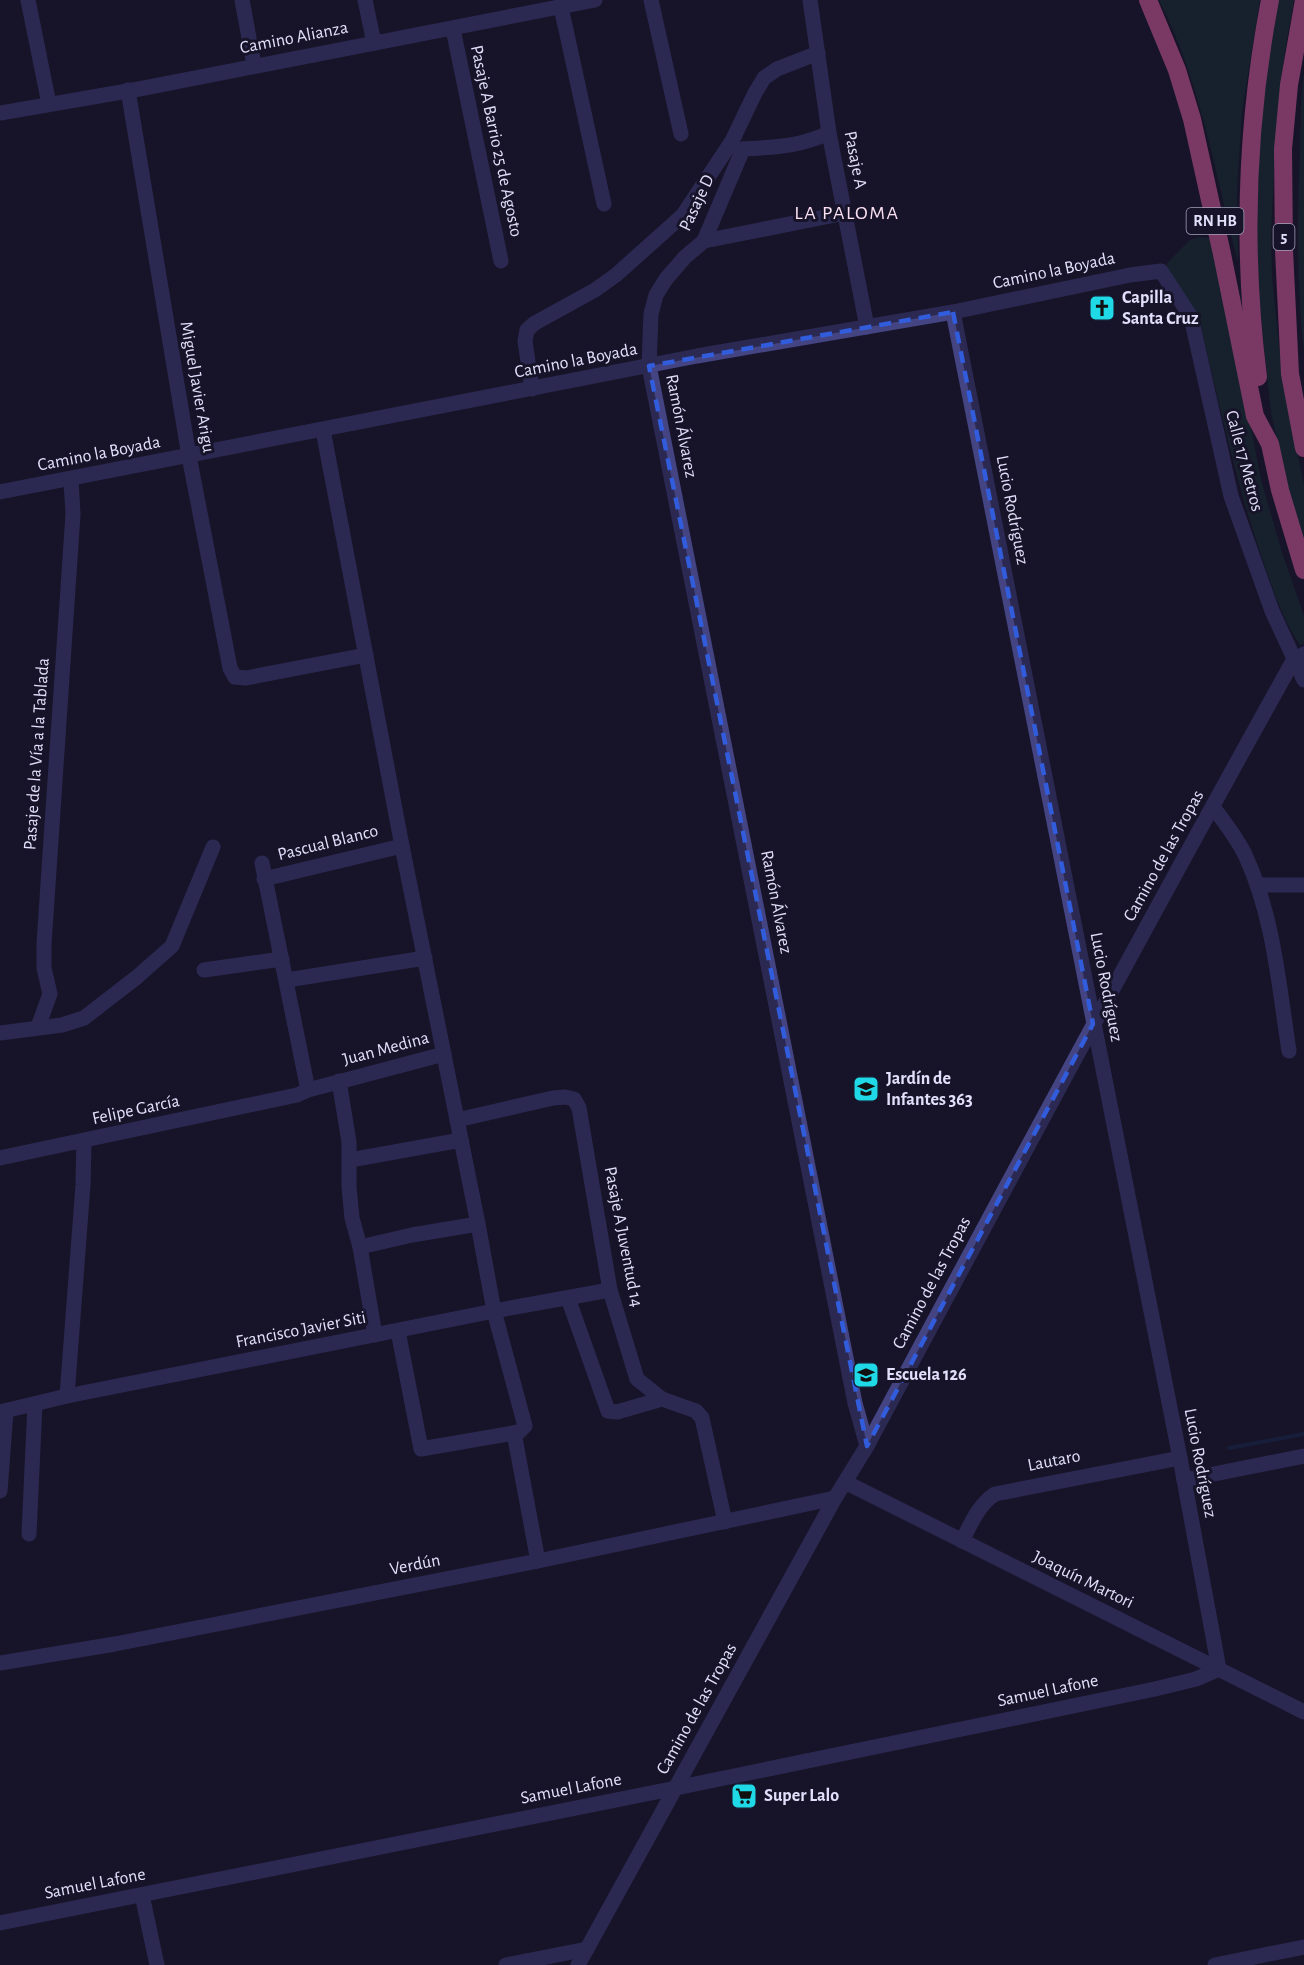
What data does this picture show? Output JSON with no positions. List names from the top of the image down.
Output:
{
  "streets": {
    "highway": ["RN HB", "5"],
    "street": [
      "Camino Alianza",
      "Pasaje A Barrio 25 de Agosto",
      "Pasaje A",
      "Pasaje D",
      "Camino la Boyada",
      "Miguel Javier Arigu",
      "Ramón Álvarez",
      "Calle 17 Metros",
      "Lucio Rodríguez",
      "Pasaje de la Vía a la Tablada",
      "Pascual Blanco",
      "Camino de las Tropas",
      "Juan Medina",
      "Felipe García",
      "Pasaje A Juventud 14",
      "Francisco Javier Siti",
      "Lautaro",
      "Verdún",
      "Joaquín Martori",
      "Samuel Lafone"
    ]
  },
  "crossings": [
    ["Camino Alianza", "Pasaje A Barrio 25 de Agosto"],
    ["Camino Alianza", "Miguel Javier Arigu"],
    ["Pasaje A", "Camino la Boyada"],
    ["Pasaje D", "Camino la Boyada"],
    ["Pasaje D", "Ramón Álvarez"],
    ["RN HB", "5"],
    ["Camino la Boyada", "Miguel Javier Arigu"],
    ["Camino la Boyada", "Ramón Álvarez"],
    ["Camino la Boyada", "Calle 17 Metros"],
    ["Camino la Boyada", "Lucio Rodríguez"],
    ["Camino la Boyada", "Pasaje de la Vía a la Tablada"],
    ["Ramón Álvarez", "Camino de las Tropas"],
    ["Calle 17 Metros", "Camino de las Tropas"],
    ["Lucio Rodríguez", "Camino de las Tropas"],
    ["Lucio Rodríguez", "Lautaro"],
    ["Lucio Rodríguez", "Joaquín Martori"],
    ["Lucio Rodríguez", "Samuel Lafone"],
    ["Camino de las Tropas", "Verdún"],
    ["Camino de las Tropas", "Joaquín Martori"],
    ["Camino de las Tropas", "Samuel Lafone"],
    ["Juan Medina", "Felipe García"],
    ["Felipe García", "Francisco Javier Siti"],
    ["Pasaje A Juventud 14", "Francisco Javier Siti"],
    ["Lautaro", "Joaquín Martori"],
    ["Joaquín Martori", "Samuel Lafone"]
  ],
  "districts": ["LA PALOMA"],
  "places": {
    "church": ["Capilla Santa Cruz"],
    "school or university": ["Jardín de Infantes 363", "Escuela 126"],
    "supermarket": ["Super Lalo"]
  }
}
